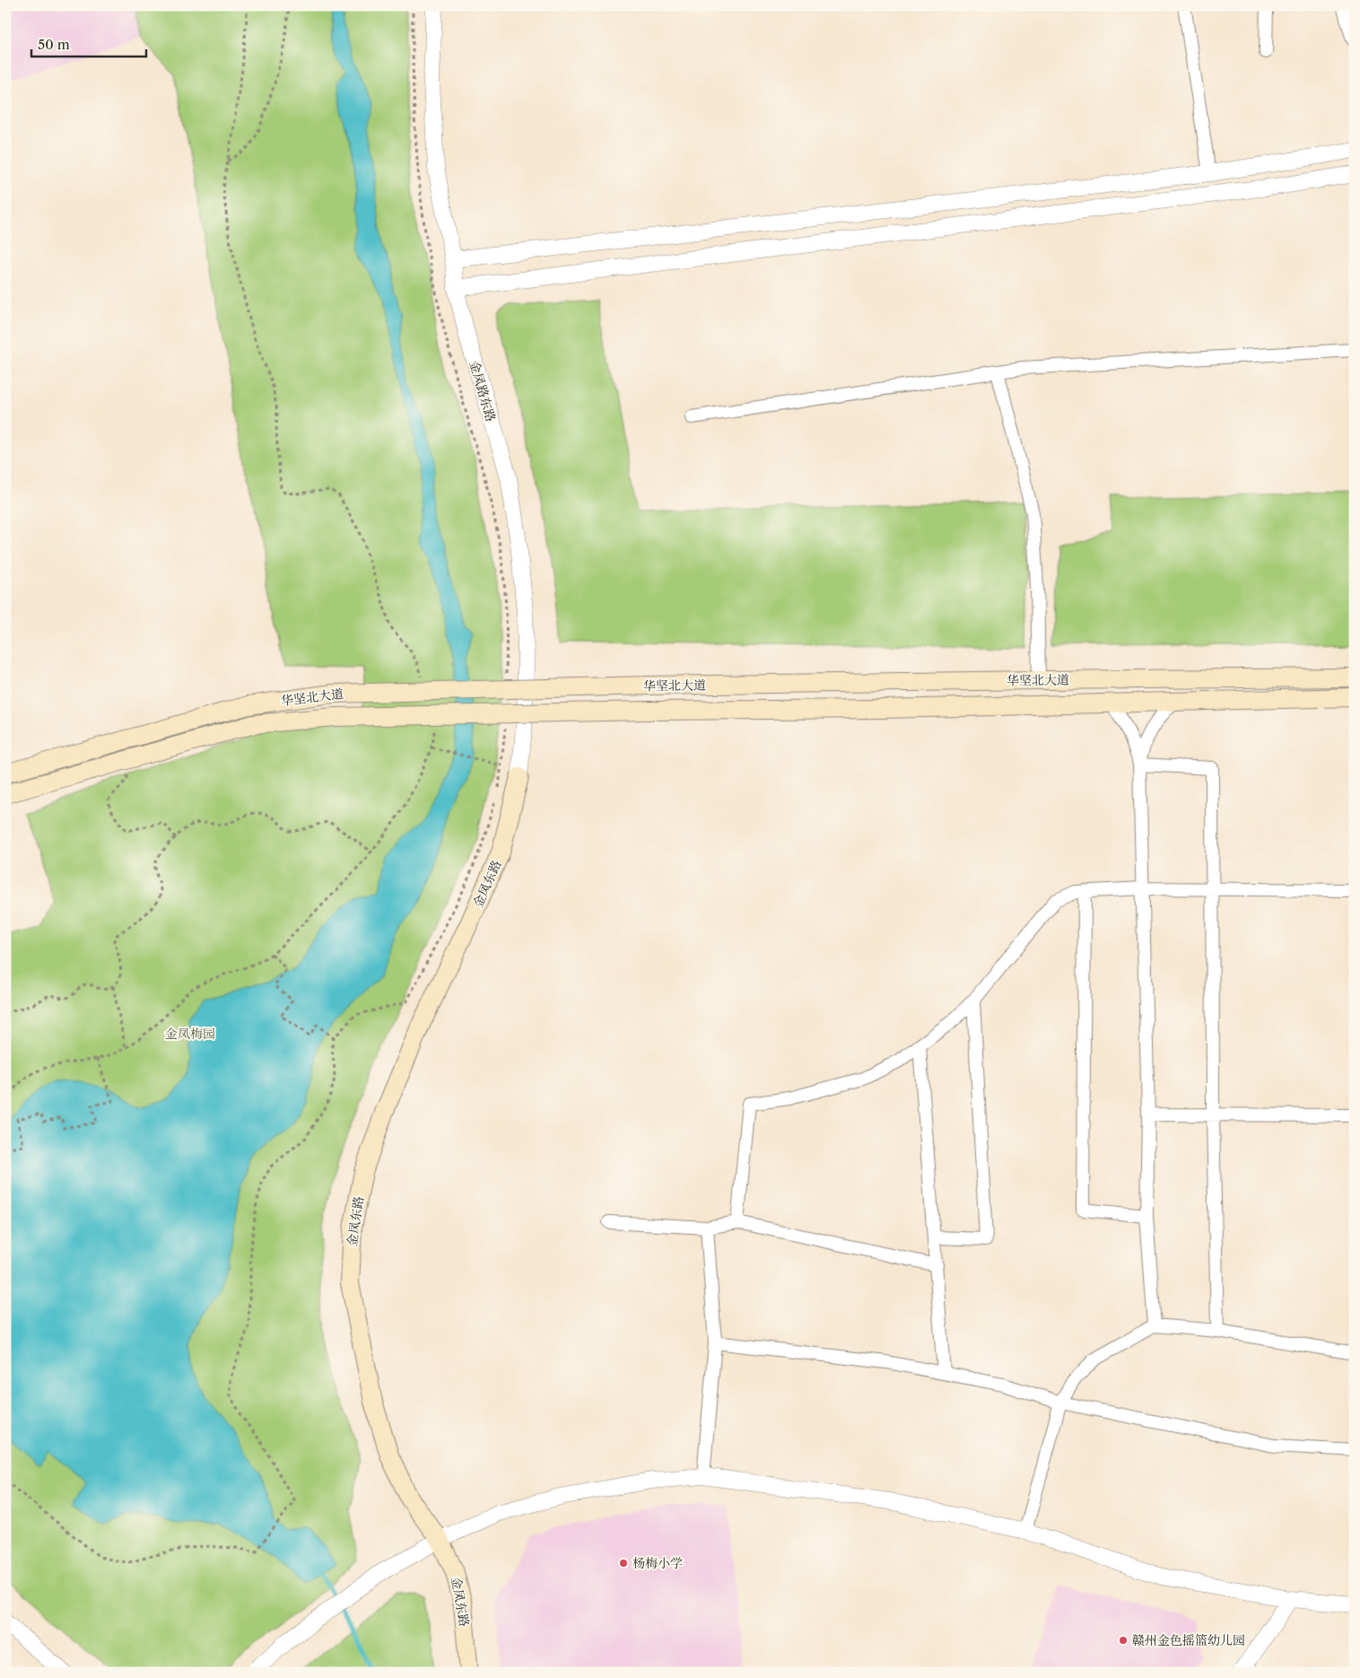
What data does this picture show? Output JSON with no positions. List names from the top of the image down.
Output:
{
  "streets": {
    "main road": ["华坚北大道", "金凤东路"],
    "street": ["金凤路东路"]
  },
  "crossings": [
    ["金凤路东路", "金凤东路"]
  ],
  "parks": ["金凤梅园"],
  "places": ["杨梅小学", "赣州金色摇篮幼儿园"],
  "scale_bar": "50 m"
}
